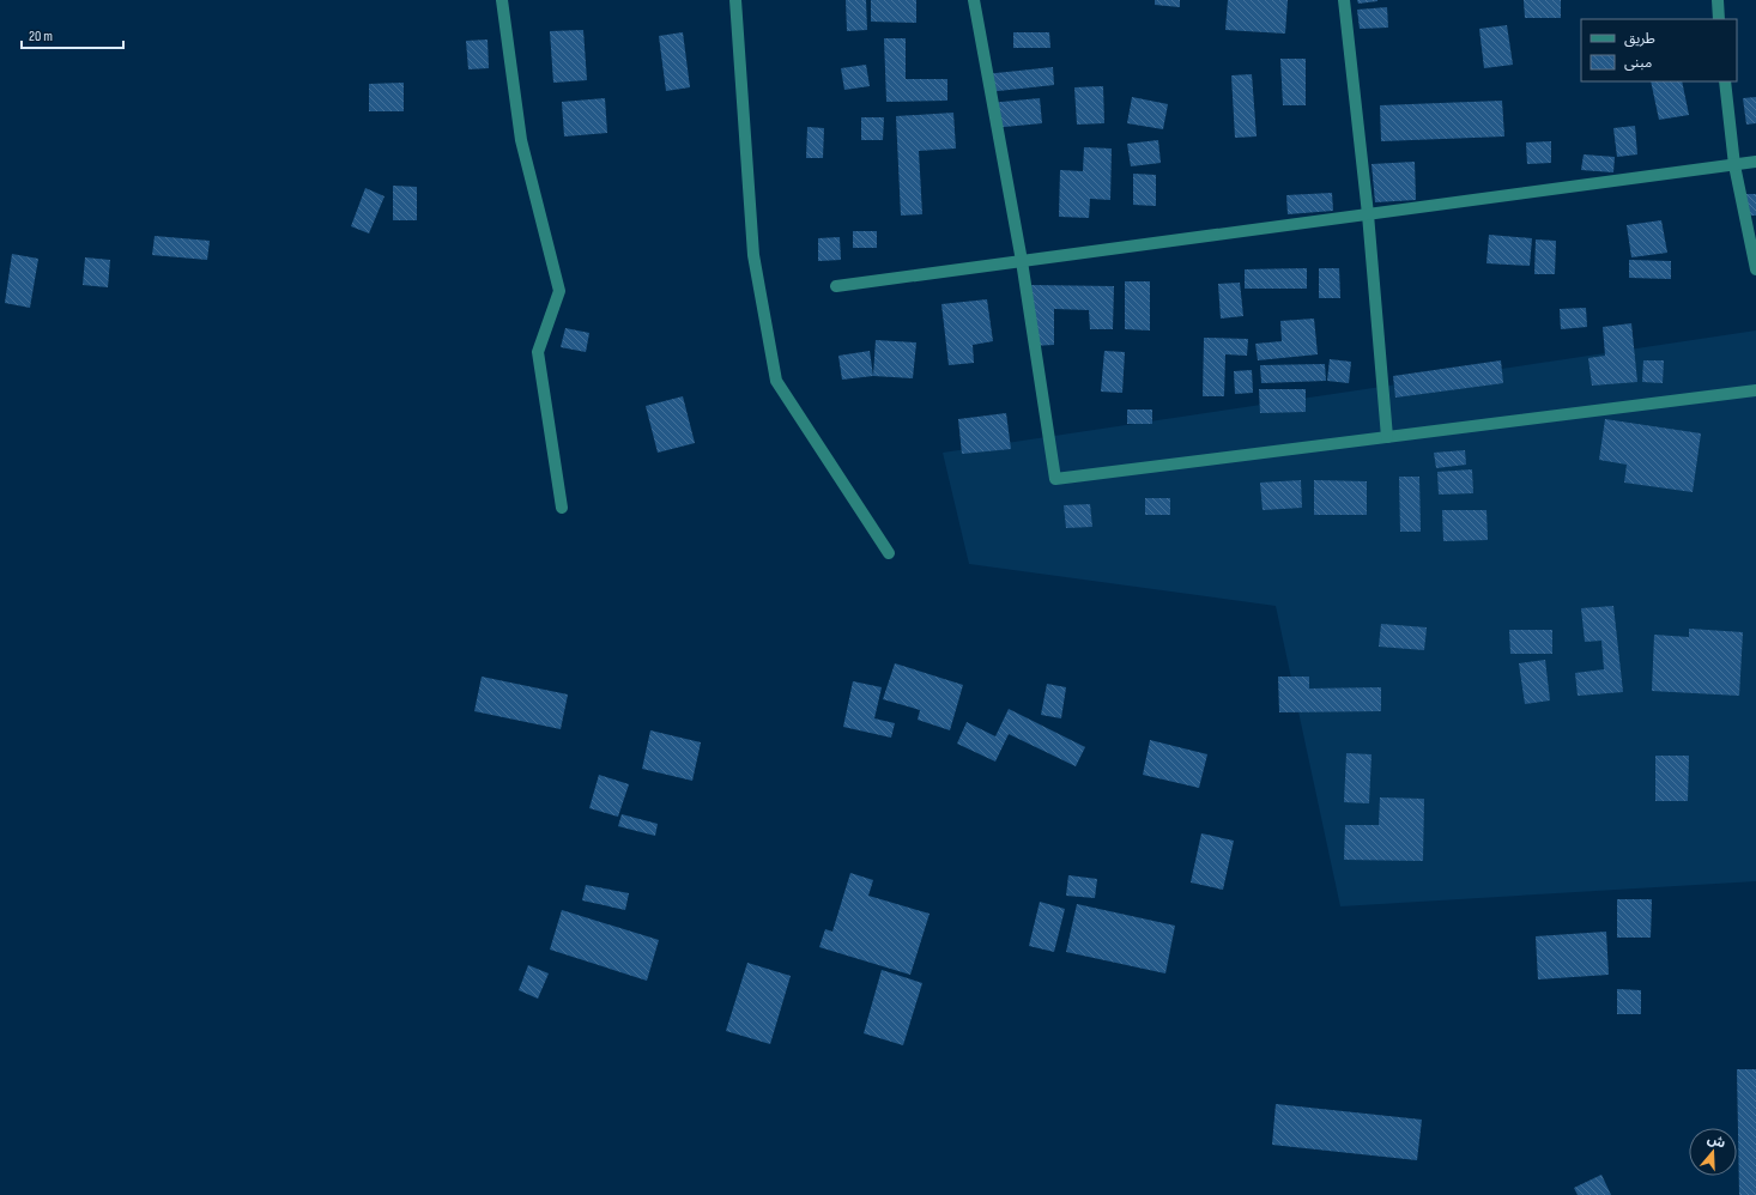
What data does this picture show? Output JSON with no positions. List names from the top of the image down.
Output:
{
  "legend": ["طريق", "مبنى"],
  "scale_bar": "20 m",
  "north": "top"
}
